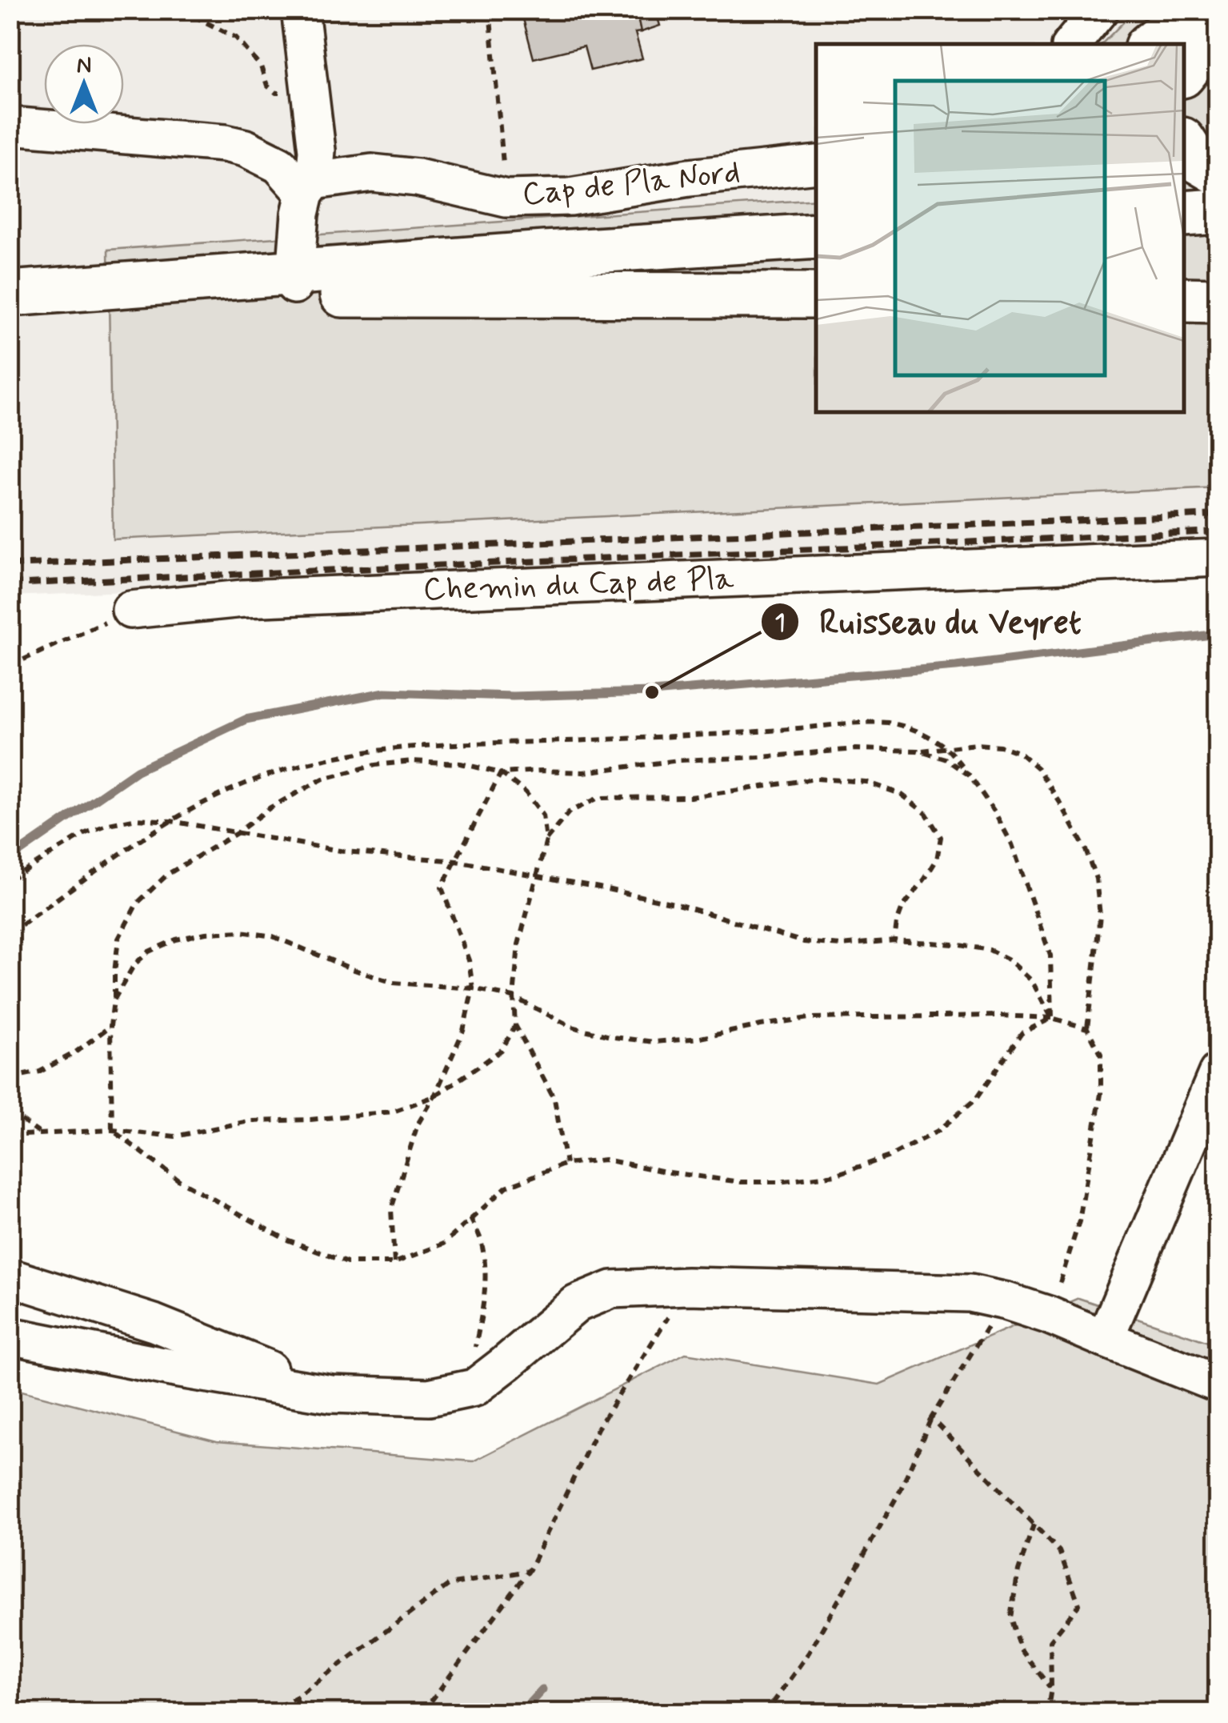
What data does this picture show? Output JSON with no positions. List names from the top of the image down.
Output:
{
  "streets": {
    "street": ["Cap de Pla Nord", "Chemin du Cap de Pla"]
  },
  "places": ["Ruisseau du Veyret"],
  "north": "top"
}
